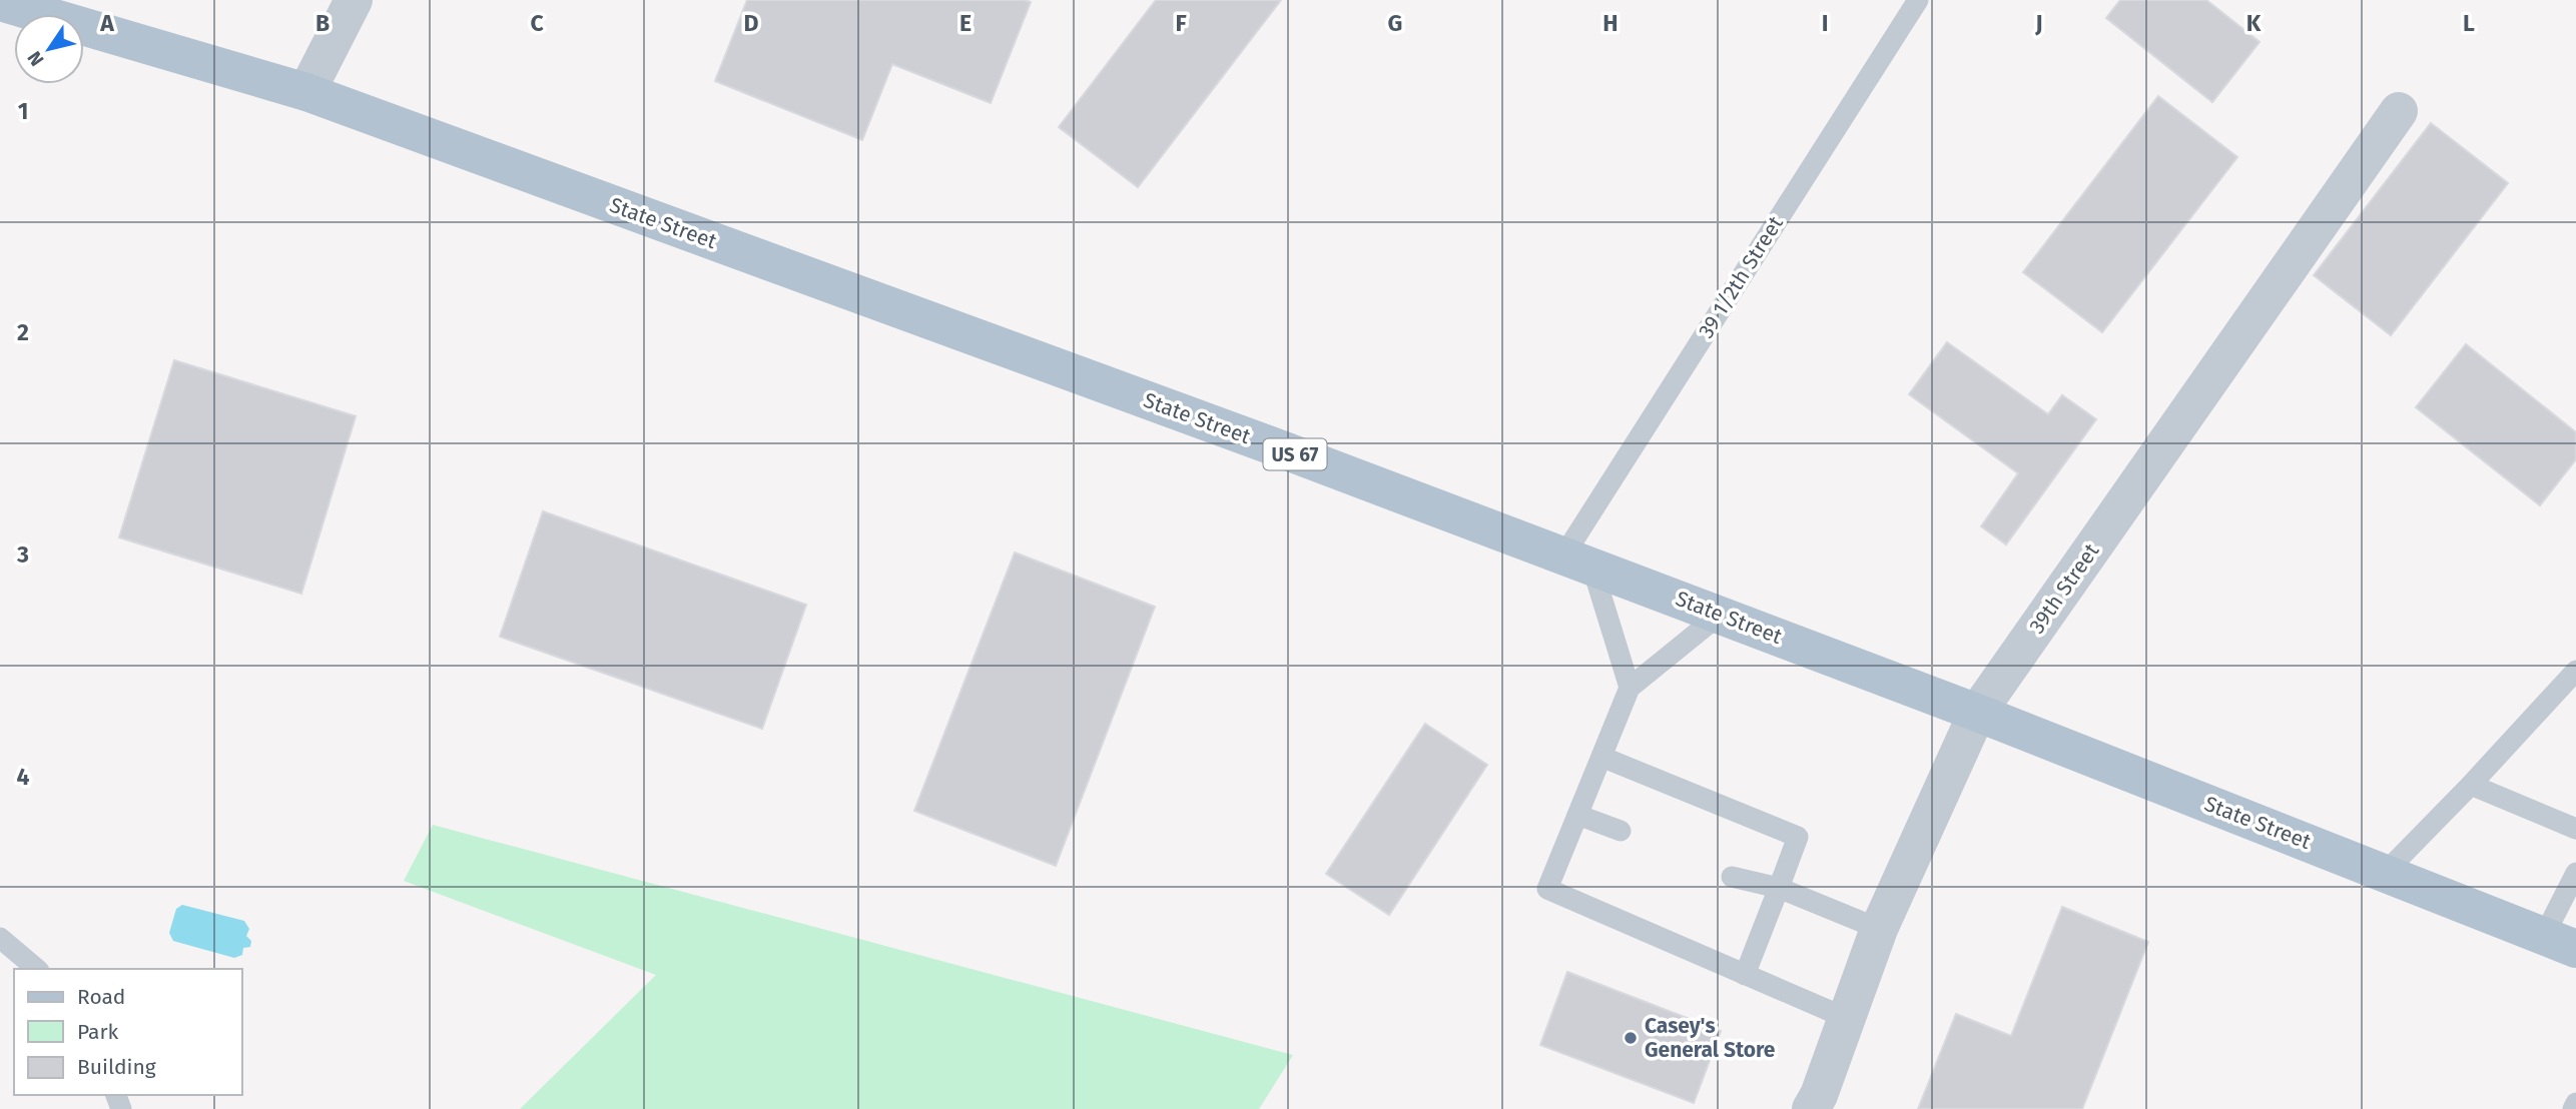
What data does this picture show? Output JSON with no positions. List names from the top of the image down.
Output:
{
  "streets": {
    "main road": ["State Street", "US 67"],
    "street": ["39th Street"],
    "lane": ["39 1/2th Street"]
  },
  "crossings": [
    ["State Street", "39 1/2th Street"],
    ["State Street", "39th Street"]
  ],
  "places": ["Casey's General Store"],
  "legend": ["Road", "Park", "Building"],
  "north": "bottom left",
  "grid": {
    "columns": [
      "A",
      "B",
      "C",
      "D",
      "E",
      "F",
      "G",
      "H",
      "I",
      "J",
      "K",
      "L"
    ],
    "rows": [
      "1",
      "2",
      "3",
      "4"
    ]
  }
}
